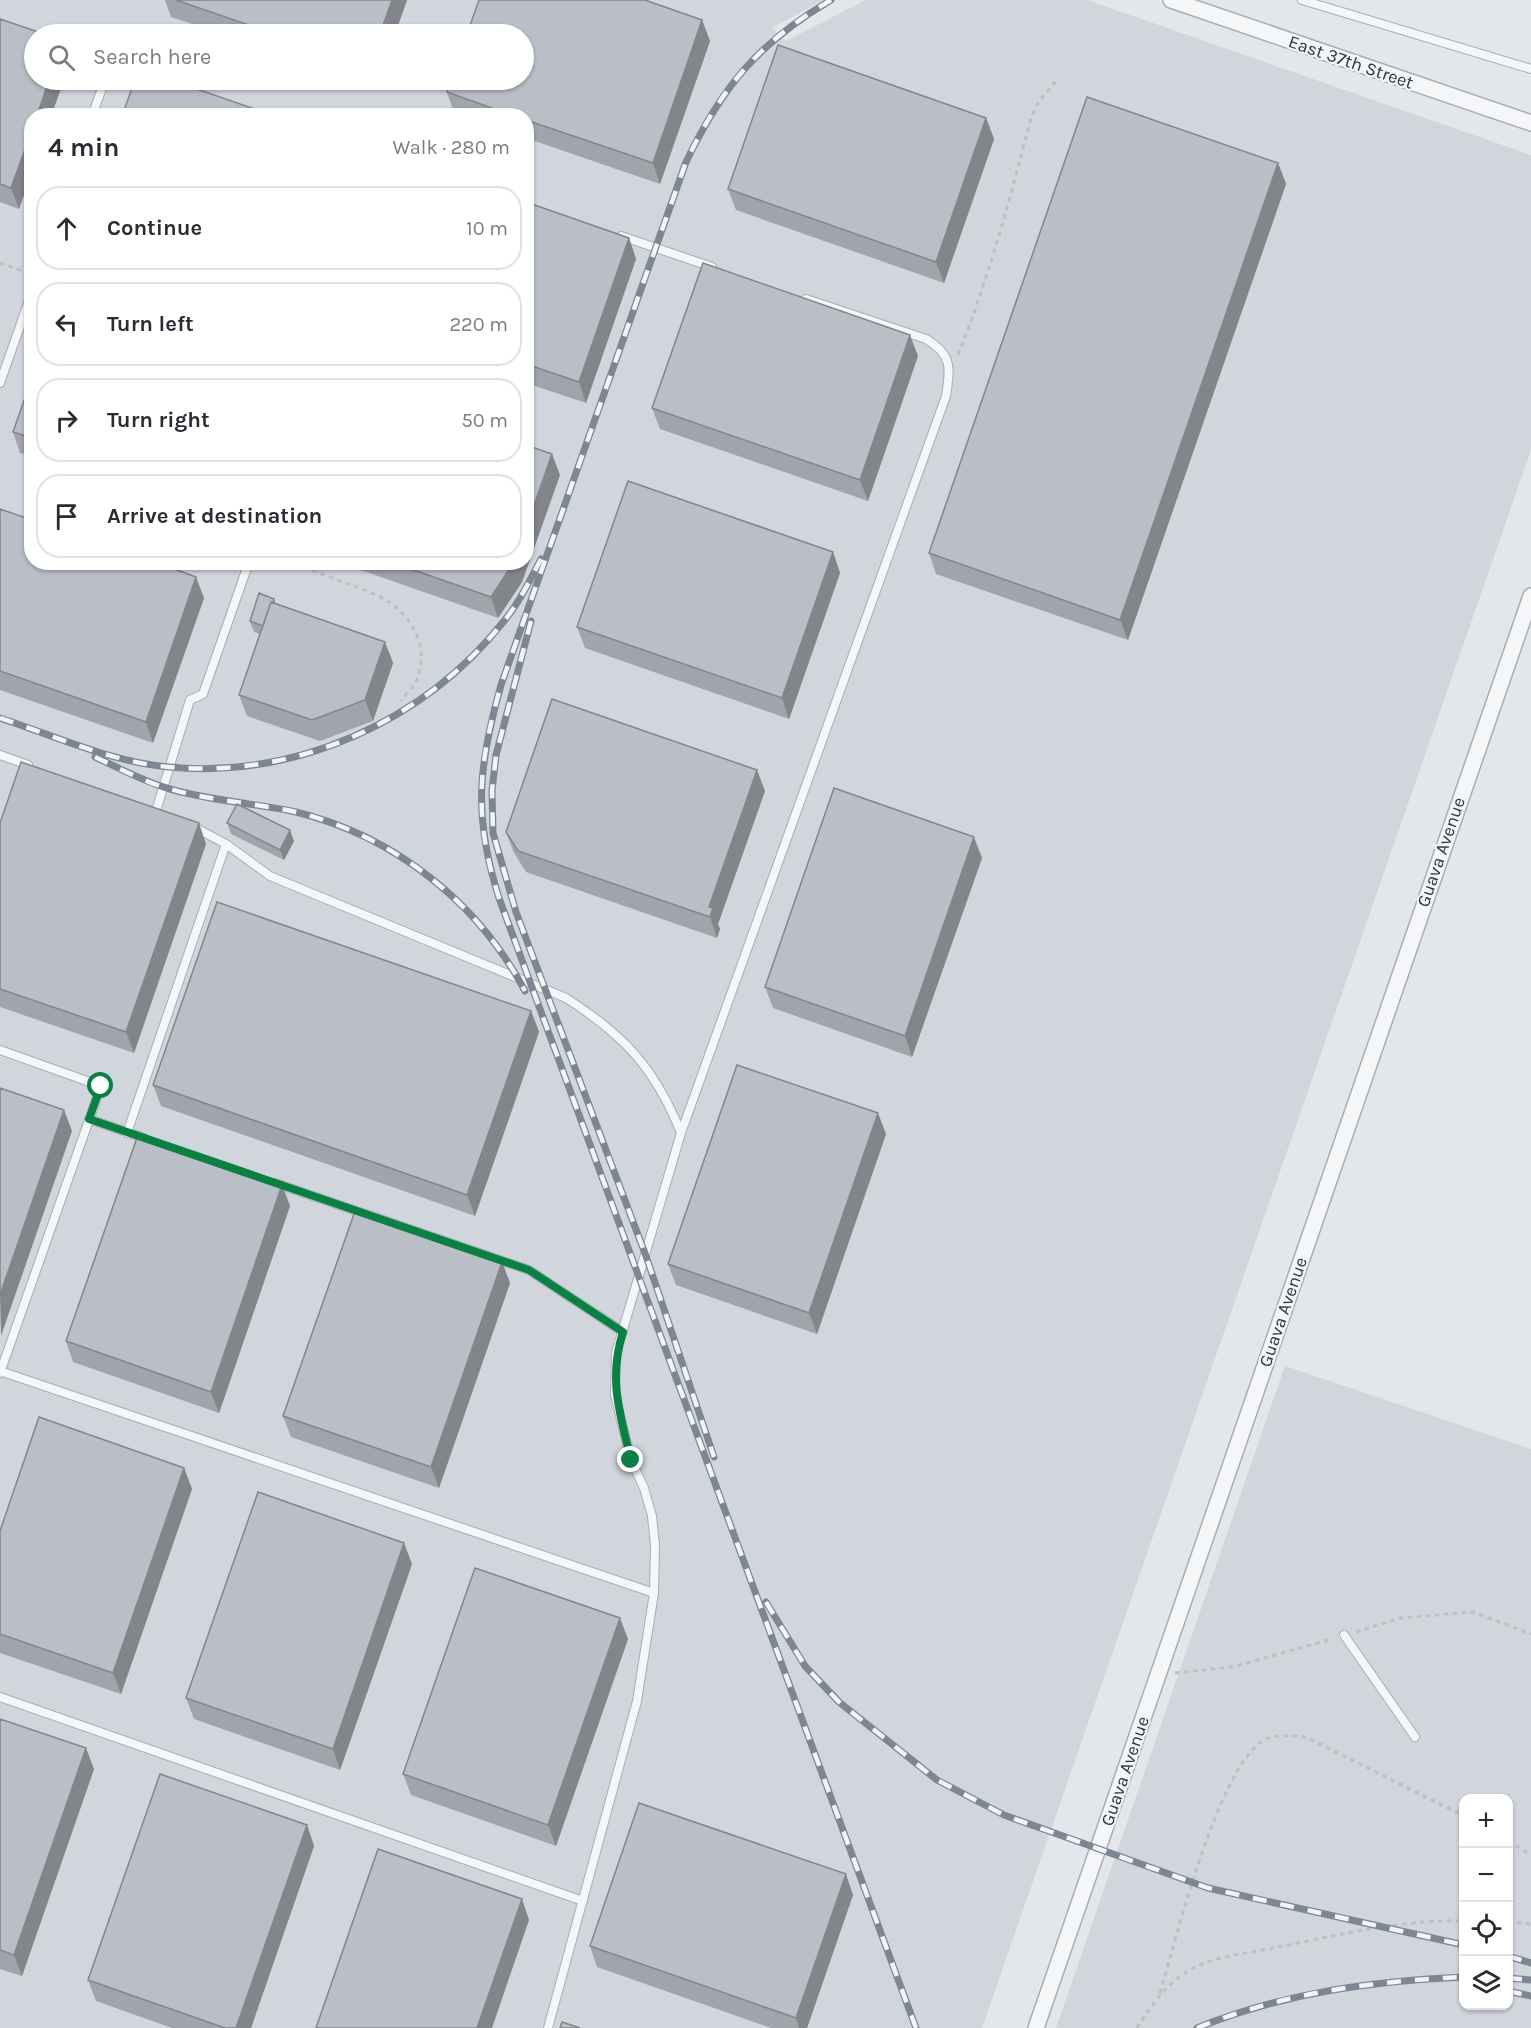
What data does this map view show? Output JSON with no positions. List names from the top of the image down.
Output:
{
  "streets": {
    "street": ["East 37th Street", "Guava Avenue"]
  },
  "page": {
    "search": "Search here",
    "heading": ["4 min", "Walk · 280 m"],
    "list": [
      ["Continue", "10 m"],
      ["Turn left", "220 m"],
      ["Turn right", "50 m"],
      "Arrive at destination"
    ],
    "map_buttons": ["+", "−"]
  }
}
